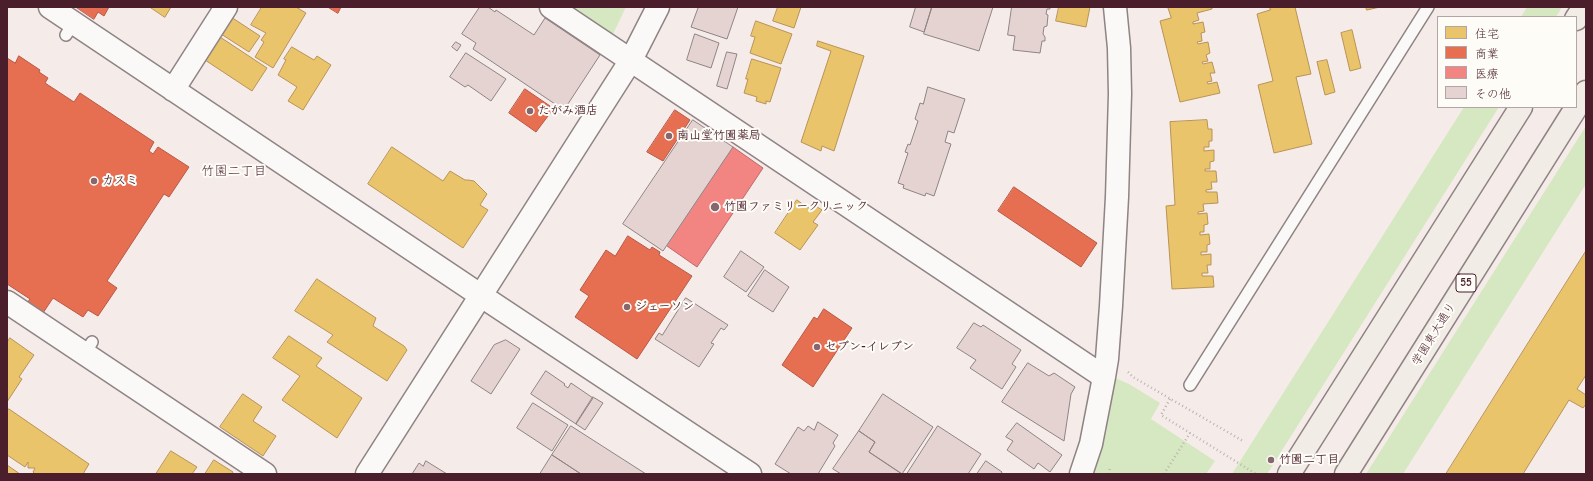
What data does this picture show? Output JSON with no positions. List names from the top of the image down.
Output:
{
  "streets": {
    "main road": ["55", "学園東大通り"]
  },
  "districts": ["竹園二丁目"],
  "places": [
    "たがみ酒店",
    "南山堂竹園薬局",
    "カスミ",
    "竹園ファミリークリニック",
    "ジェーソン",
    "セブン-イレブン",
    "竹園二丁目"
  ],
  "legend": [
    "住宅",
    "商業",
    "医療",
    "その他"
  ]
}
